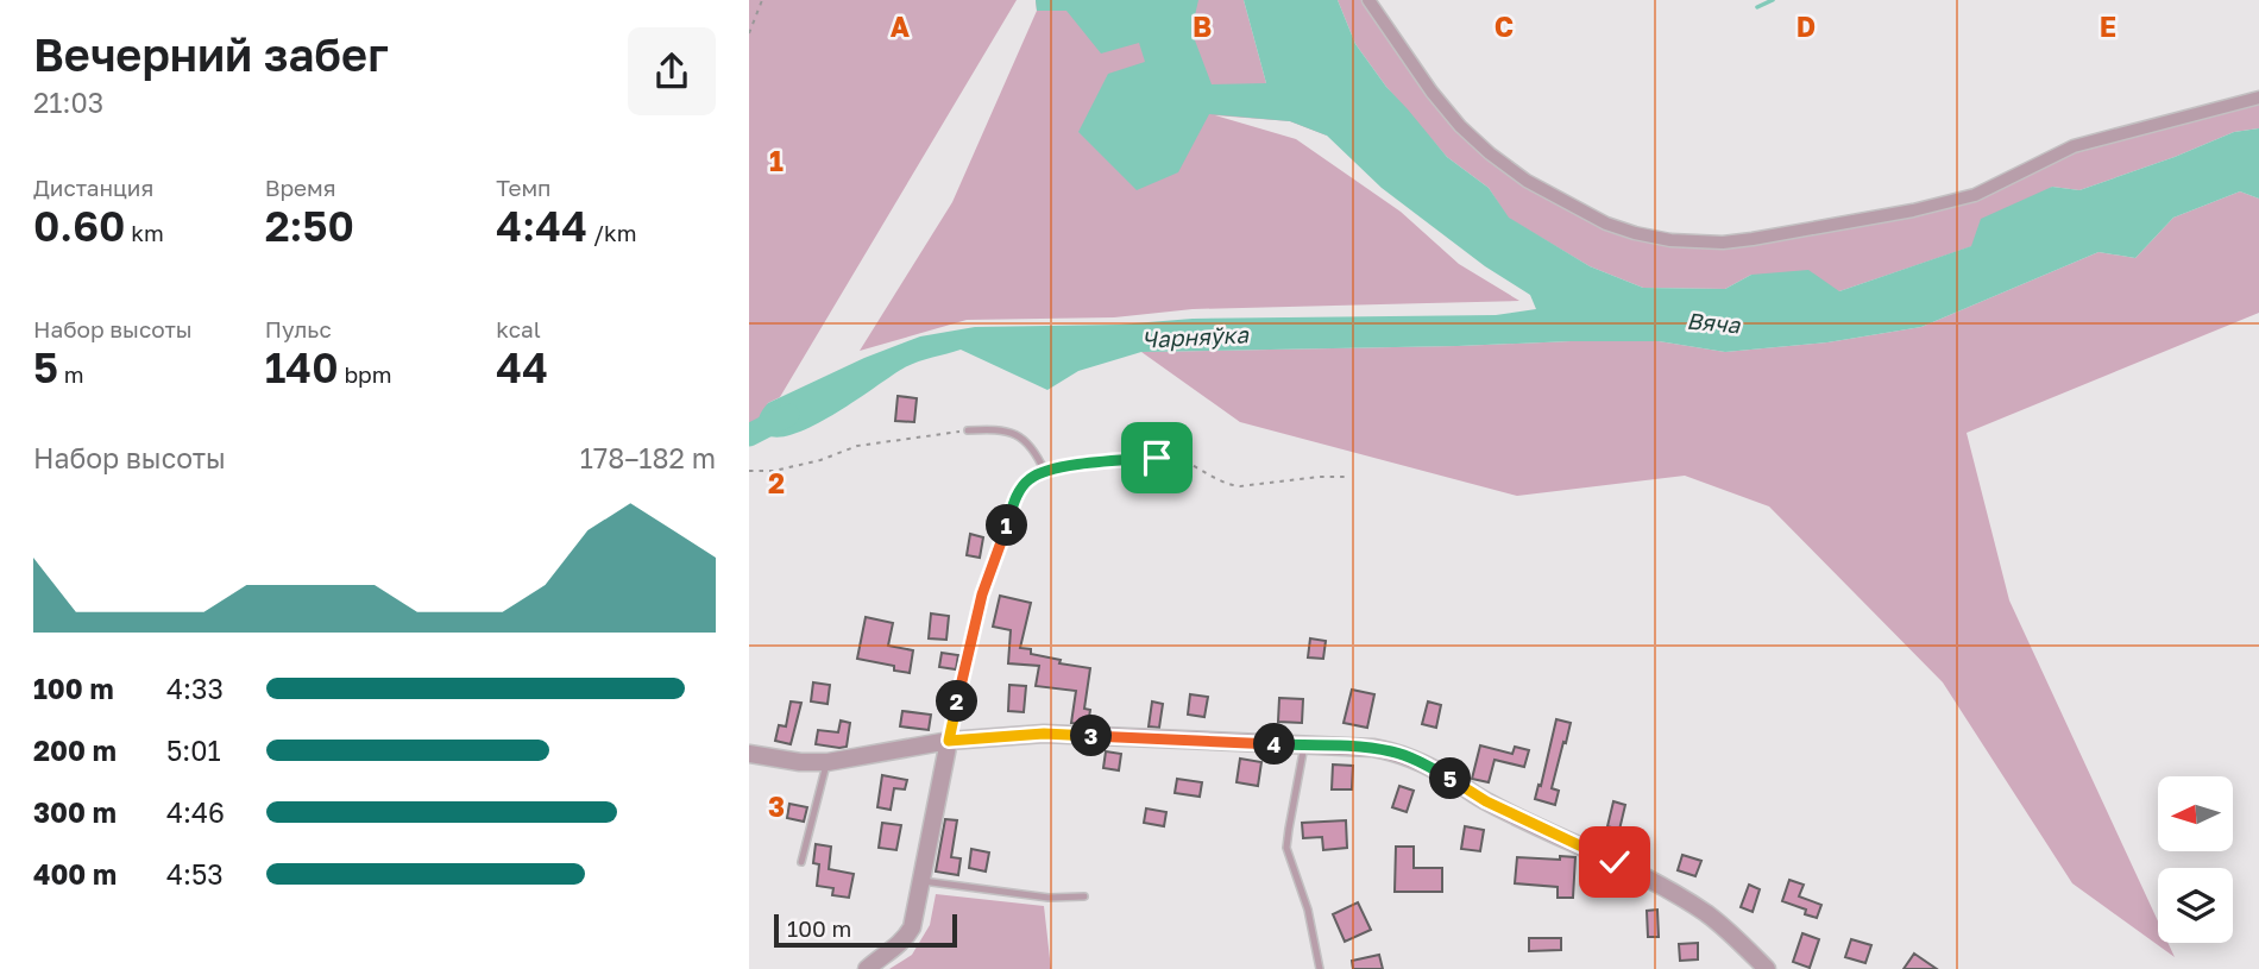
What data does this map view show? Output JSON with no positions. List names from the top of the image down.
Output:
{
  "water": ["Вяча", "Чарняўка"],
  "scale_bar": "100 m",
  "north": "left",
  "page": {
    "heading": ["Вечерний забег", "21:03"],
    "stats": [
      ["Дистанция", "0.60 km"],
      ["Время", "2:50"],
      ["Темп", "4:44 /km"],
      ["Набор высоты", "5 m"],
      ["Пульс", "140 bpm"],
      ["kcal", "44"]
    ],
    "chart": ["Набор высоты", "178–182 m"],
    "pins": [
      "1",
      "2",
      "3",
      "4",
      "5"
    ],
    "list": [
      {
        "name": "100 m",
        "note": "4:33"
      },
      {
        "name": "200 m",
        "note": "5:01"
      },
      {
        "name": "300 m",
        "note": "4:46"
      },
      {
        "name": "400 m",
        "note": "4:53"
      }
    ],
    "scale": "100 m"
  },
  "grid": {
    "columns": [
      "A",
      "B",
      "C",
      "D",
      "E"
    ],
    "rows": ["1", "2", "3"]
  }
}
